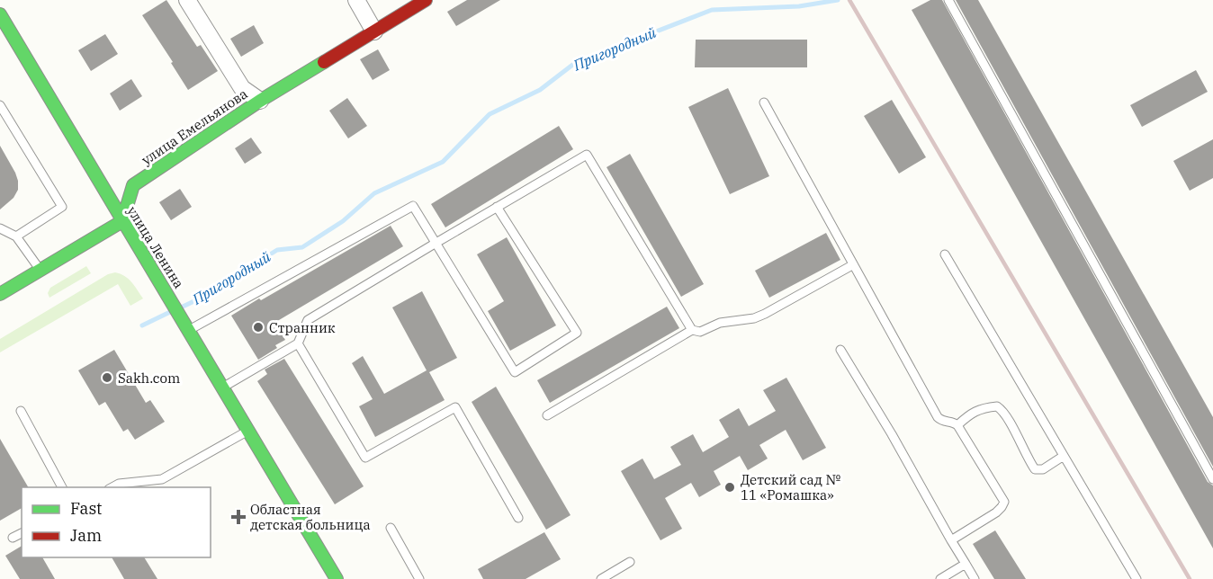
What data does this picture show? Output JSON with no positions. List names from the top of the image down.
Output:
{
  "streets": {
    "main road": ["улица Емельянова", "улица Ленина"]
  },
  "crossings": [
    ["улица Емельянова", "улица Ленина"]
  ],
  "water": ["Пригородный"],
  "places": {
    "other": ["Странник", "Sakh.com", "Детский сад № 11 «Ромашка»"],
    "health": ["Областная детская больница"]
  },
  "legend": ["Fast", "Jam"]
}
